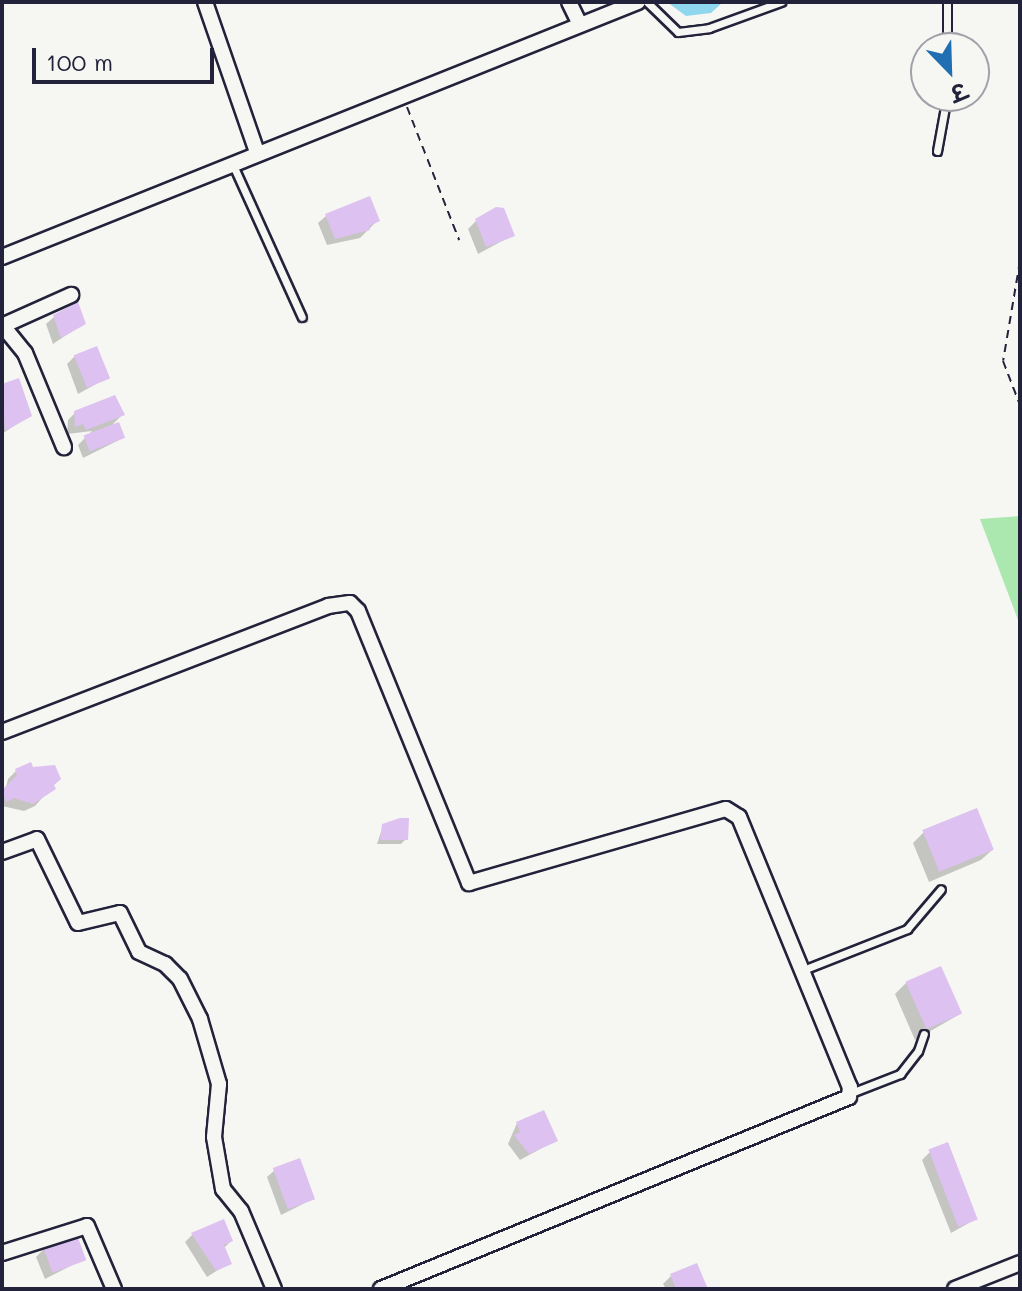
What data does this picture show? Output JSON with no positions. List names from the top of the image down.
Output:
{
  "scale_bar": "100 m",
  "north": "bottom right"
}
